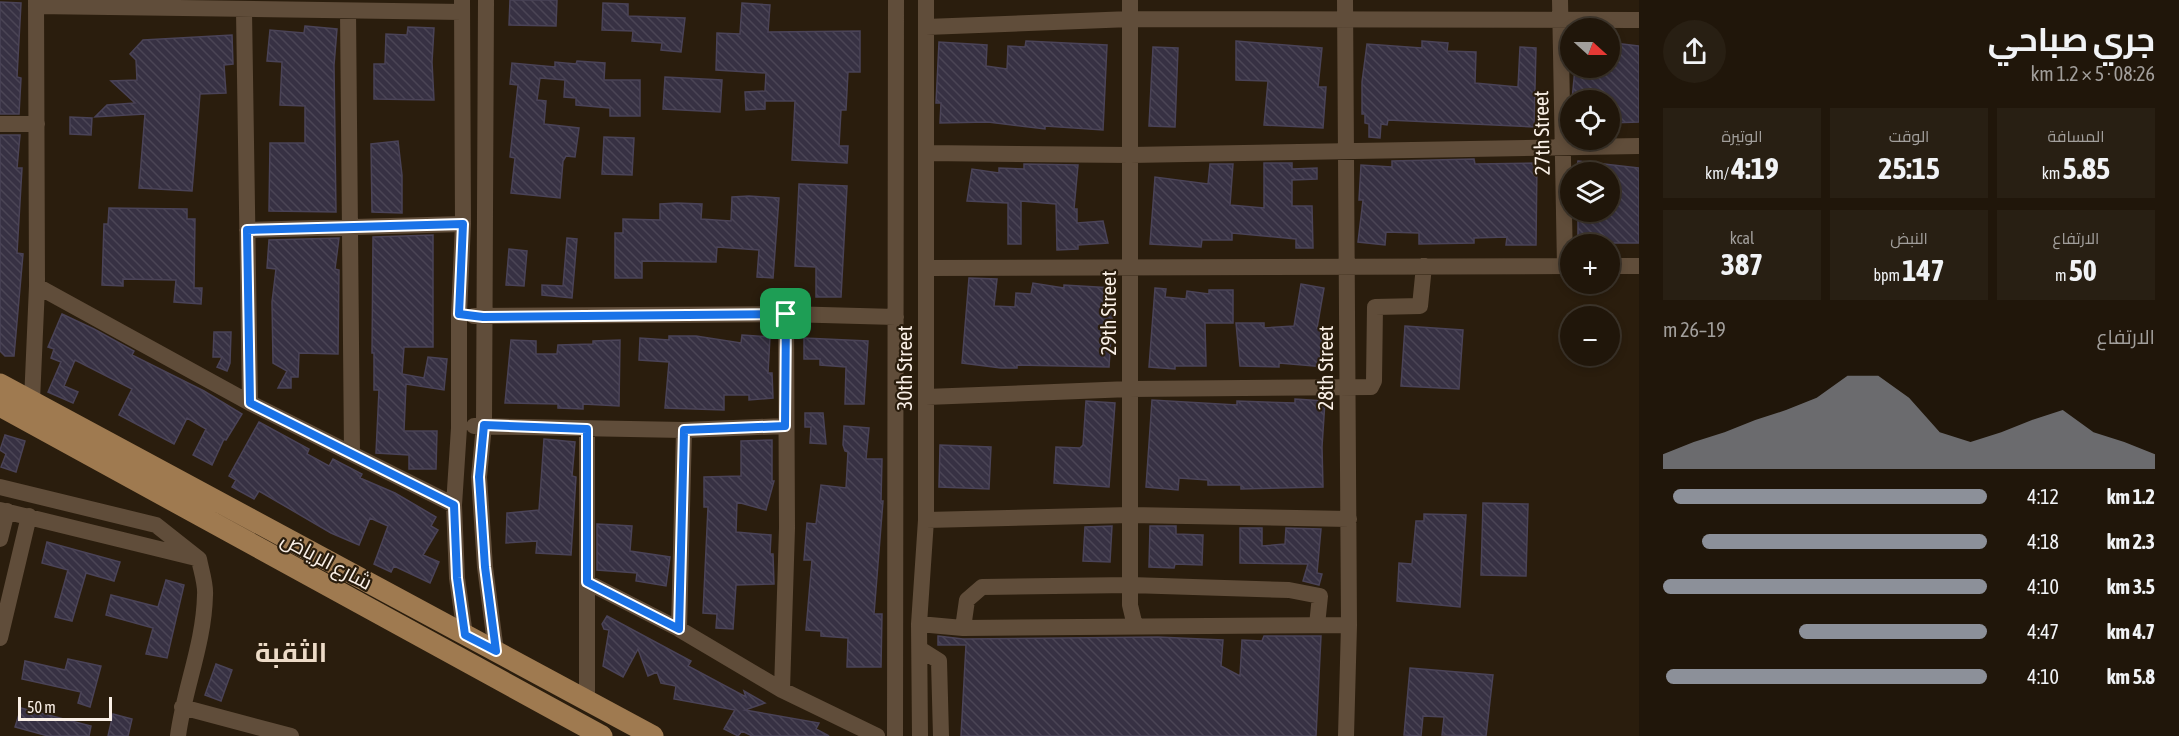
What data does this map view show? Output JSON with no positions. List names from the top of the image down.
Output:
{
  "streets": {
    "main road": ["شارع الرياض"],
    "street": [
      "27th Street",
      "29th Street",
      "30th Street",
      "28th Street"
    ]
  },
  "districts": ["الثقبة"],
  "scale_bar": "50 m",
  "north": "right",
  "page": {
    "heading": ["جري صباحي", "08:26 · 5 × 1.2 km"],
    "map_buttons": ["+", "−"],
    "stats": [
      ["المسافة", "5.85 km"],
      ["الوقت", "25:15"],
      ["الوتيرة", "4:19 /km"],
      ["الارتفاع", "50 m"],
      ["النبض", "147 bpm"],
      ["kcal", "387"]
    ],
    "chart": ["الارتفاع", "19–26 m"],
    "list": [
      {
        "name": "1.2 km",
        "note": "4:12"
      },
      {
        "name": "2.3 km",
        "note": "4:18"
      },
      {
        "name": "3.5 km",
        "note": "4:10"
      },
      {
        "name": "4.7 km",
        "note": "4:47"
      },
      {
        "name": "5.8 km",
        "note": "4:10"
      }
    ],
    "scale": "50 m"
  }
}
